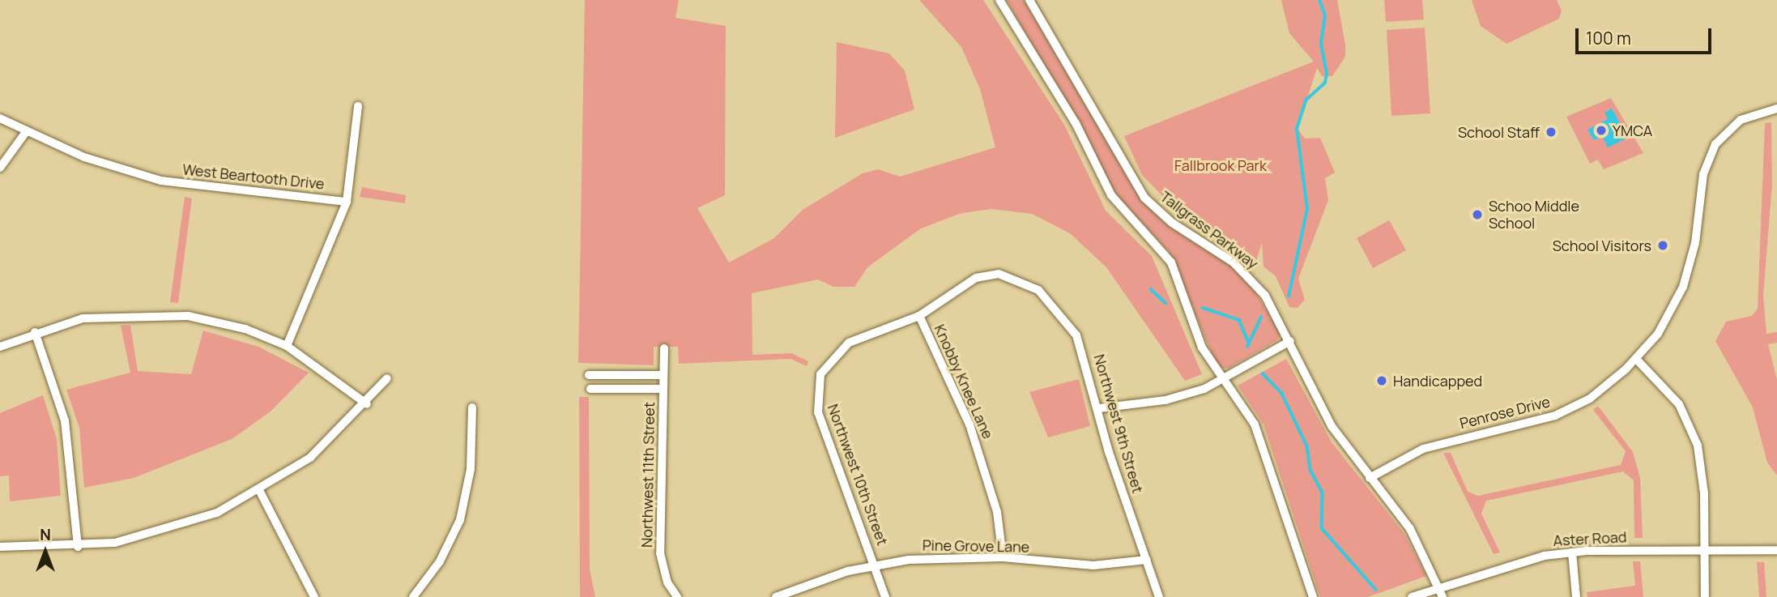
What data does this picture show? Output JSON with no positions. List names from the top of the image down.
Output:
{
  "streets": {
    "street": [
      "West Beartooth Drive",
      "Tallgrass Parkway",
      "Knobby Knee Lane",
      "Penrose Drive",
      "Northwest 9th Street",
      "Northwest 11th Street",
      "Northwest 10th Street",
      "Aster Road",
      "Pine Grove Lane"
    ]
  },
  "crossings": [
    ["Tallgrass Parkway", "Penrose Drive"],
    ["Tallgrass Parkway", "Aster Road"],
    ["Knobby Knee Lane", "Northwest 9th Street"],
    ["Knobby Knee Lane", "Northwest 10th Street"],
    ["Knobby Knee Lane", "Pine Grove Lane"],
    ["Northwest 9th Street", "Northwest 10th Street"],
    ["Northwest 9th Street", "Pine Grove Lane"],
    ["Northwest 10th Street", "Pine Grove Lane"]
  ],
  "parks": ["Fallbrook Park"],
  "places": [
    "YMCA",
    "School Staff",
    "Schoo Middle School",
    "School Visitors",
    "Handicapped"
  ],
  "scale_bar": "100 m",
  "north": "top"
}
